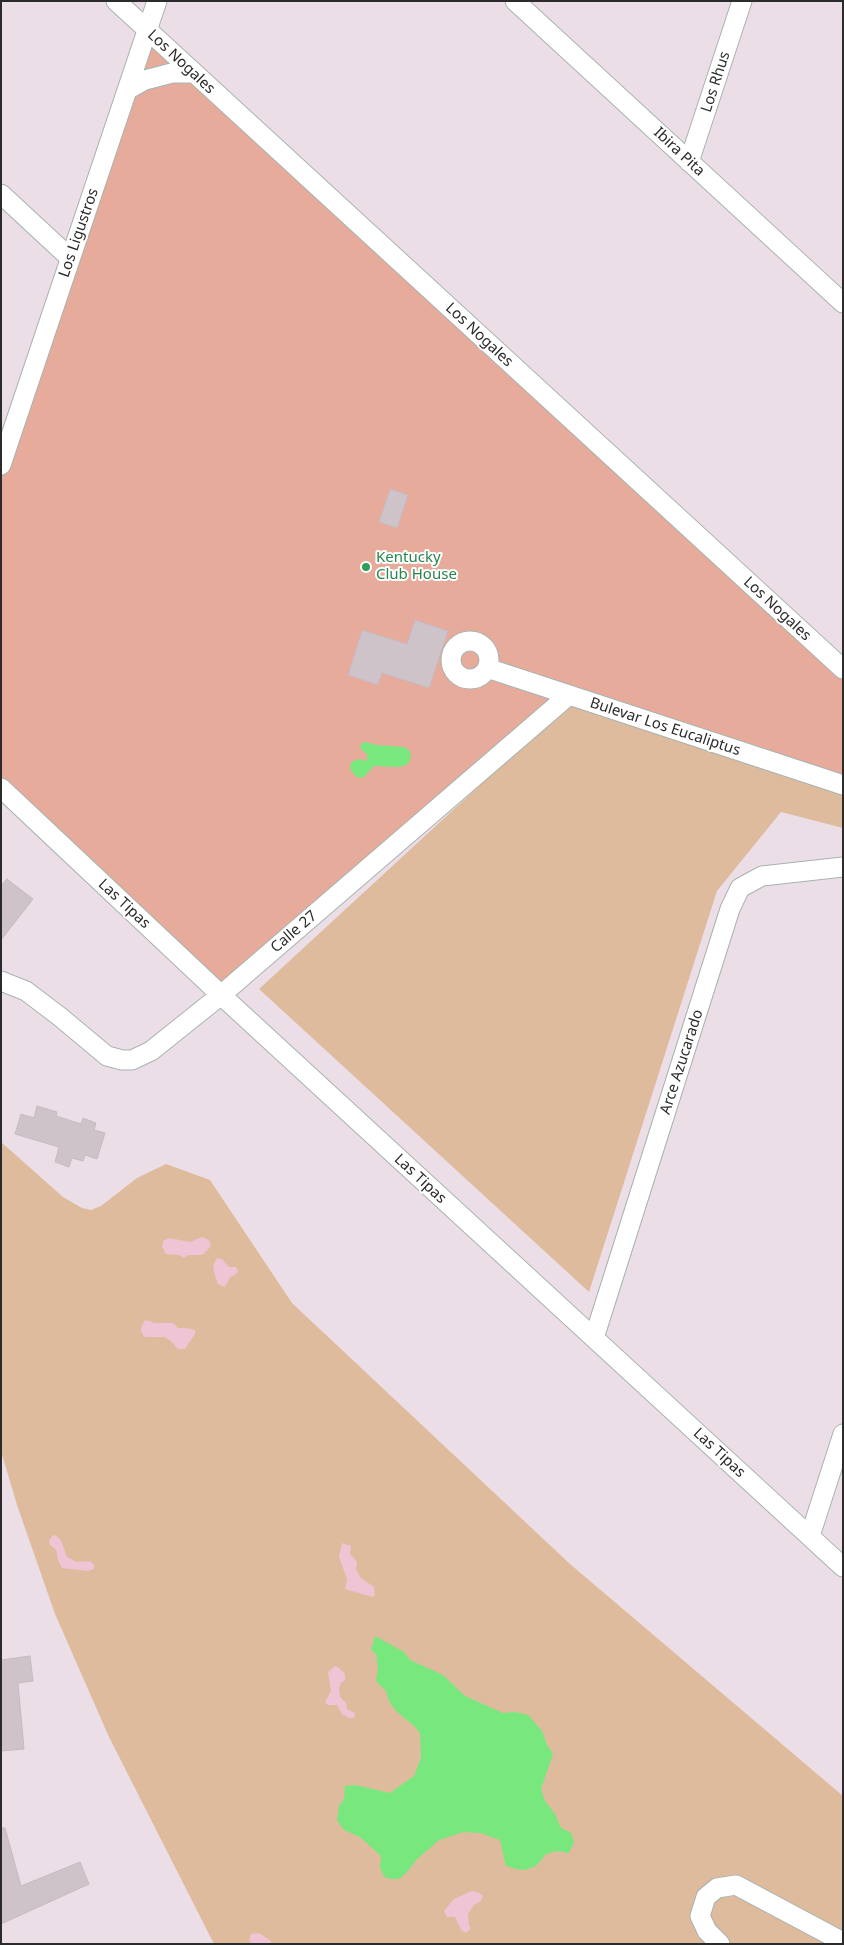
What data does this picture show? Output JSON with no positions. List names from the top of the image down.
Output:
{
  "streets": {
    "street": [
      "Los Nogales",
      "Los Rhus",
      "Ibira Pita",
      "Los Ligustros",
      "Bulevar Los Eucaliptus",
      "Las Tipas",
      "Calle 27",
      "Arce Azucarado"
    ]
  },
  "crossings": [
    ["Los Nogales", "Los Ligustros"],
    ["Los Rhus", "Ibira Pita"],
    ["Bulevar Los Eucaliptus", "Calle 27"],
    ["Las Tipas", "Calle 27"],
    ["Las Tipas", "Arce Azucarado"]
  ],
  "places": ["Kentucky Club House"]
}
